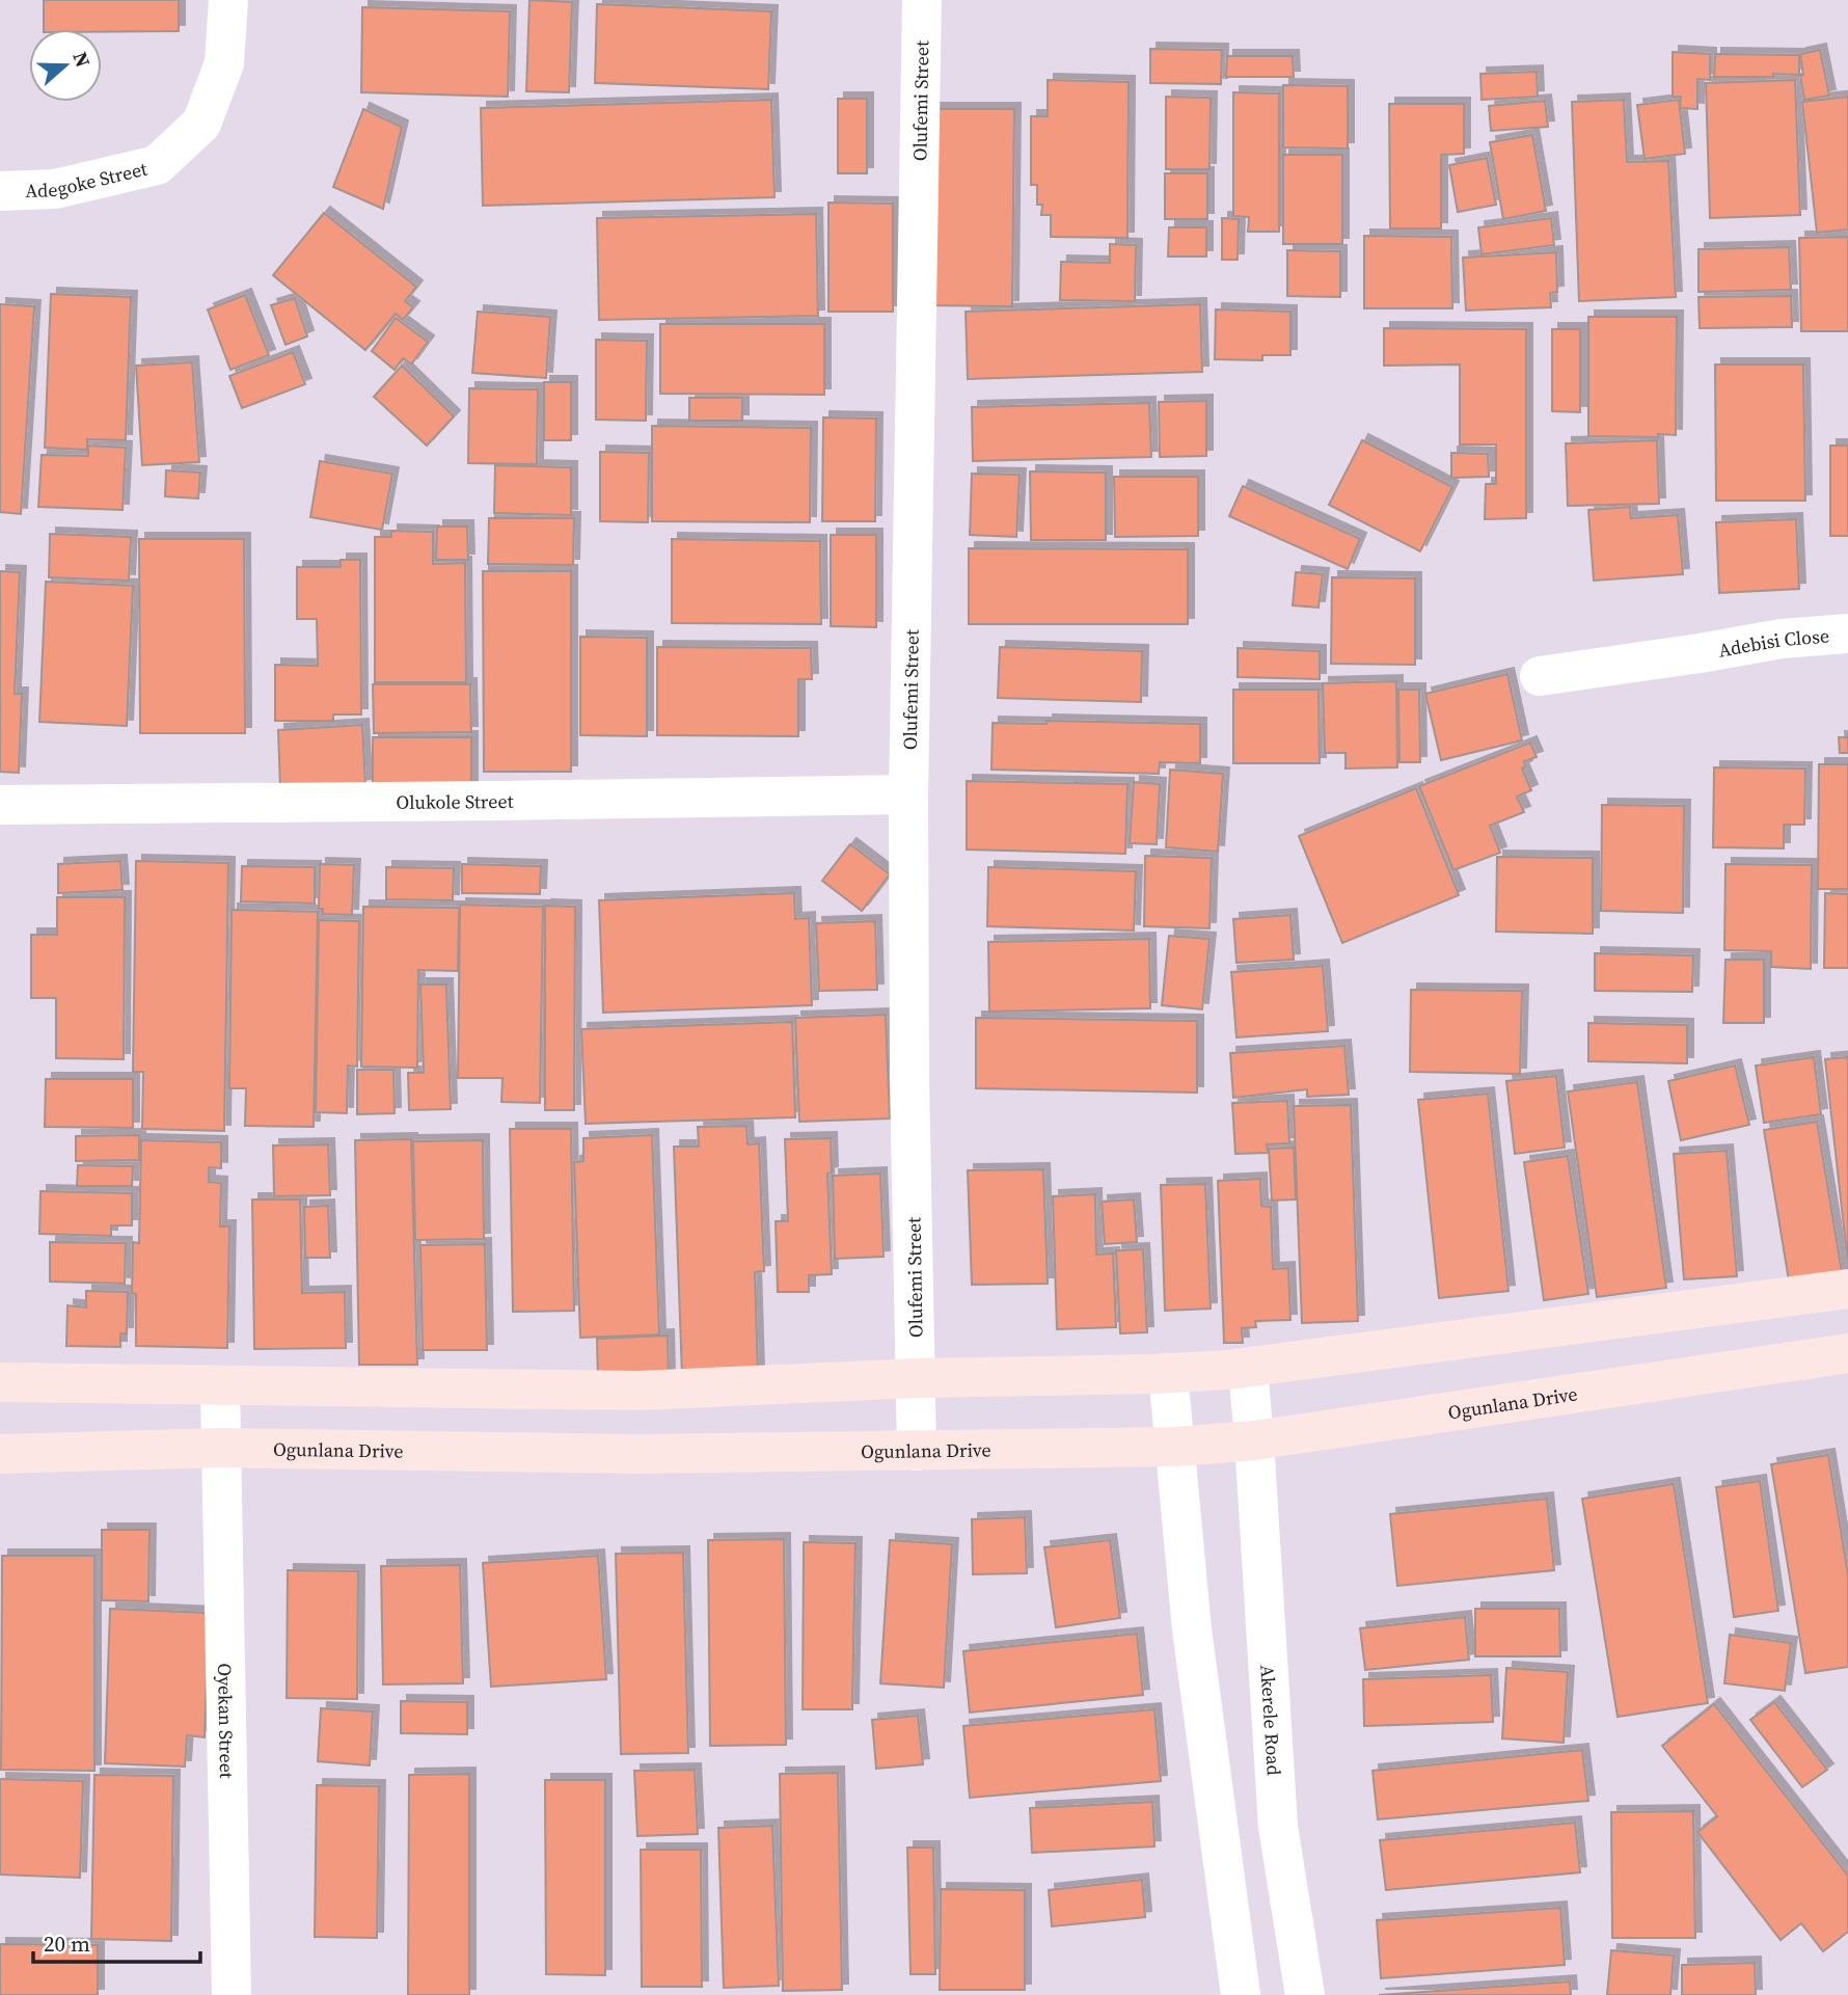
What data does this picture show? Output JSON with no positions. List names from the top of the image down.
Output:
{
  "streets": {
    "main road": ["Ogunlana Drive"],
    "street": [
      "Olufemi Street",
      "Adegoke Street",
      "Adebisi Close",
      "Olukole Street",
      "Akerele Road",
      "Oyekan Street"
    ]
  },
  "crossings": [
    ["Olufemi Street", "Olukole Street"],
    ["Olufemi Street", "Ogunlana Drive"],
    ["Ogunlana Drive", "Akerele Road"],
    ["Ogunlana Drive", "Oyekan Street"]
  ],
  "scale_bar": "20 m",
  "north": "right"
}
